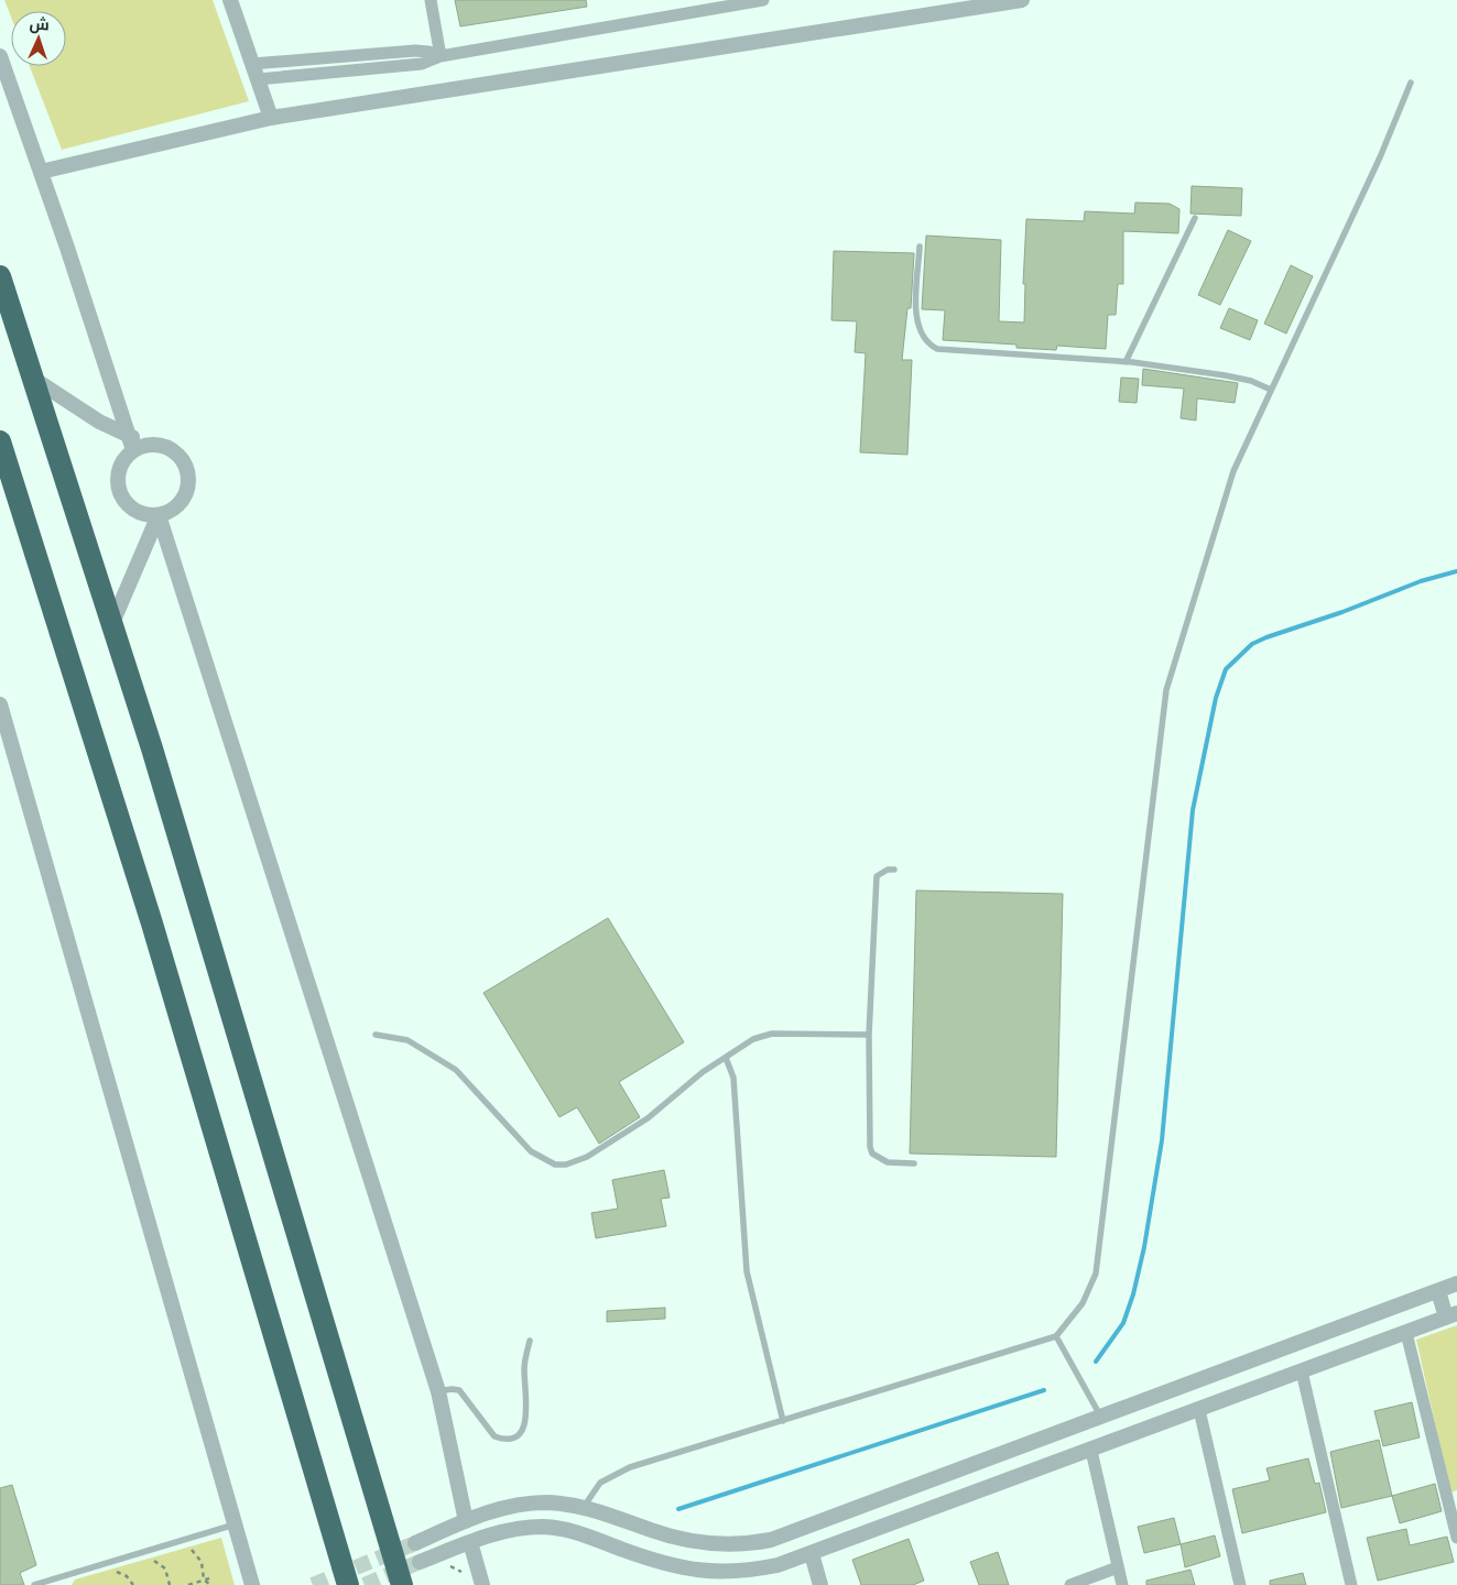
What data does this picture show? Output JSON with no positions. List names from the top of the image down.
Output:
{
  "north": "top"
}
